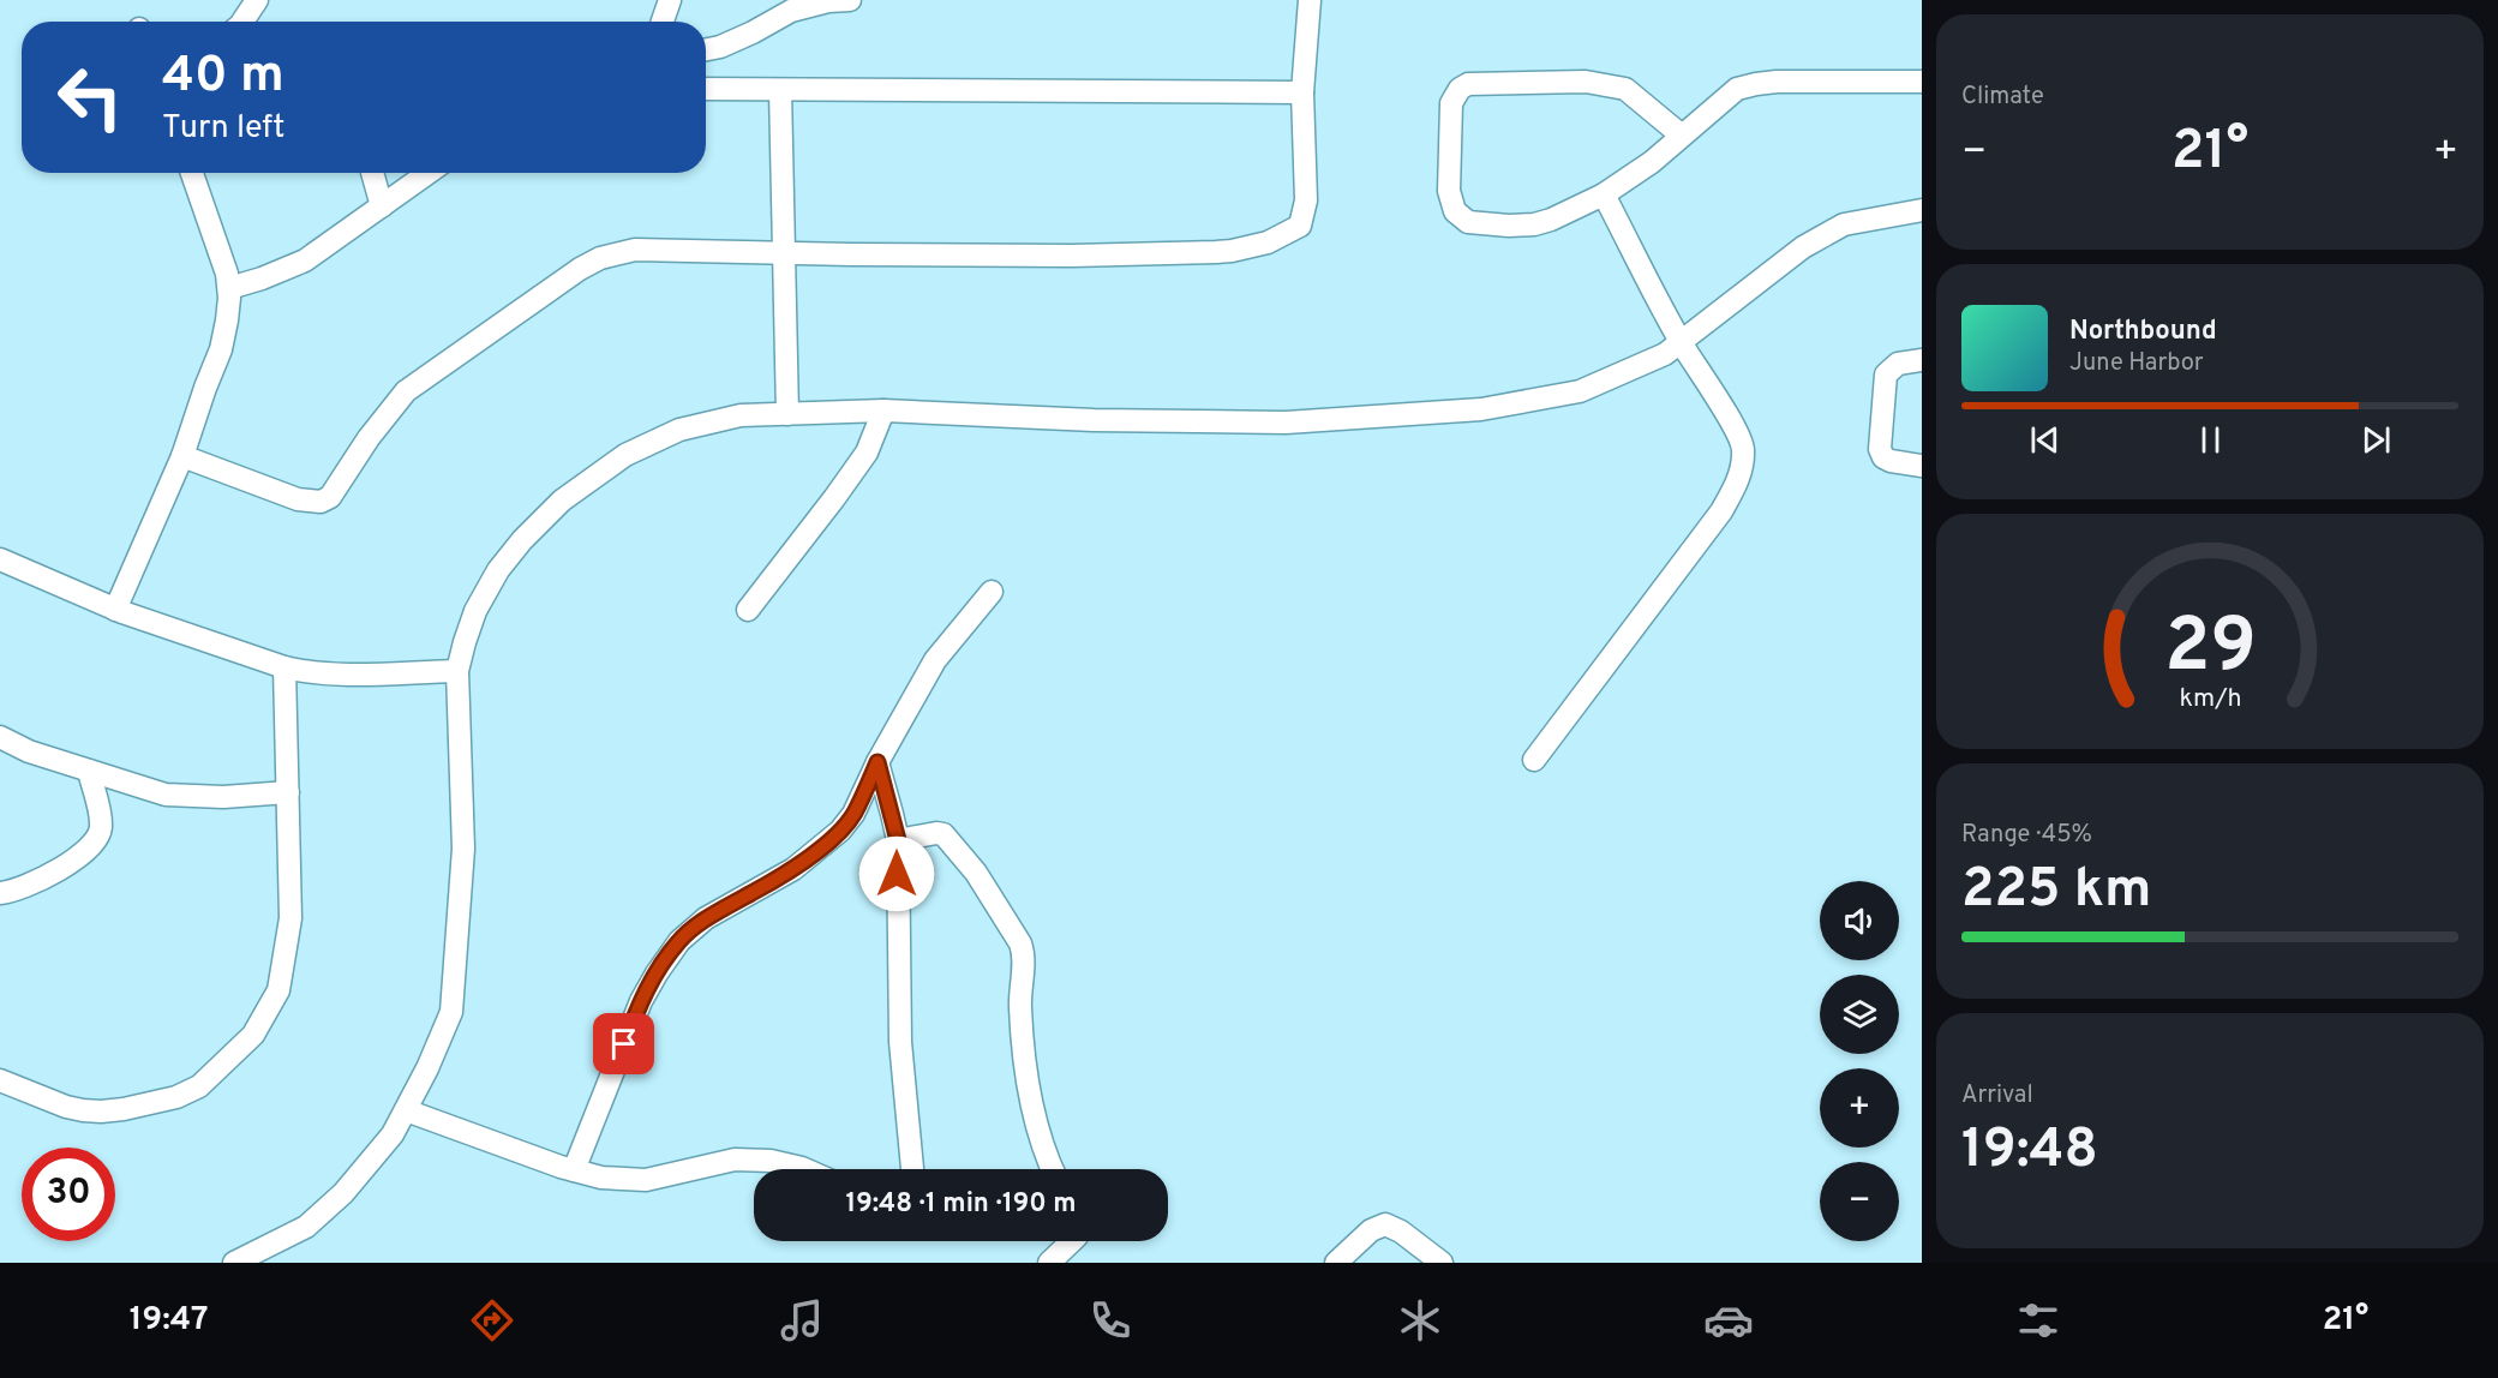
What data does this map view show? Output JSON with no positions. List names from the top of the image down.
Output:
{
  "page": {
    "tile": [
      "Climate",
      ["Range · 45%", "225 km"],
      ["Arrival", "19:48"]
    ],
    "turn": ["40 m", "Turn left"],
    "heat": ["−", "21°", "+"],
    "song": ["Northbound", "June Harbor"],
    "map_buttons": ["+", "−"],
    "limit": "30",
    "trip": "19:48 · 1 min · 190 m",
    "tabs": ["19:47", "21°"],
    "gauge": ["29", "km/h"]
  }
}
